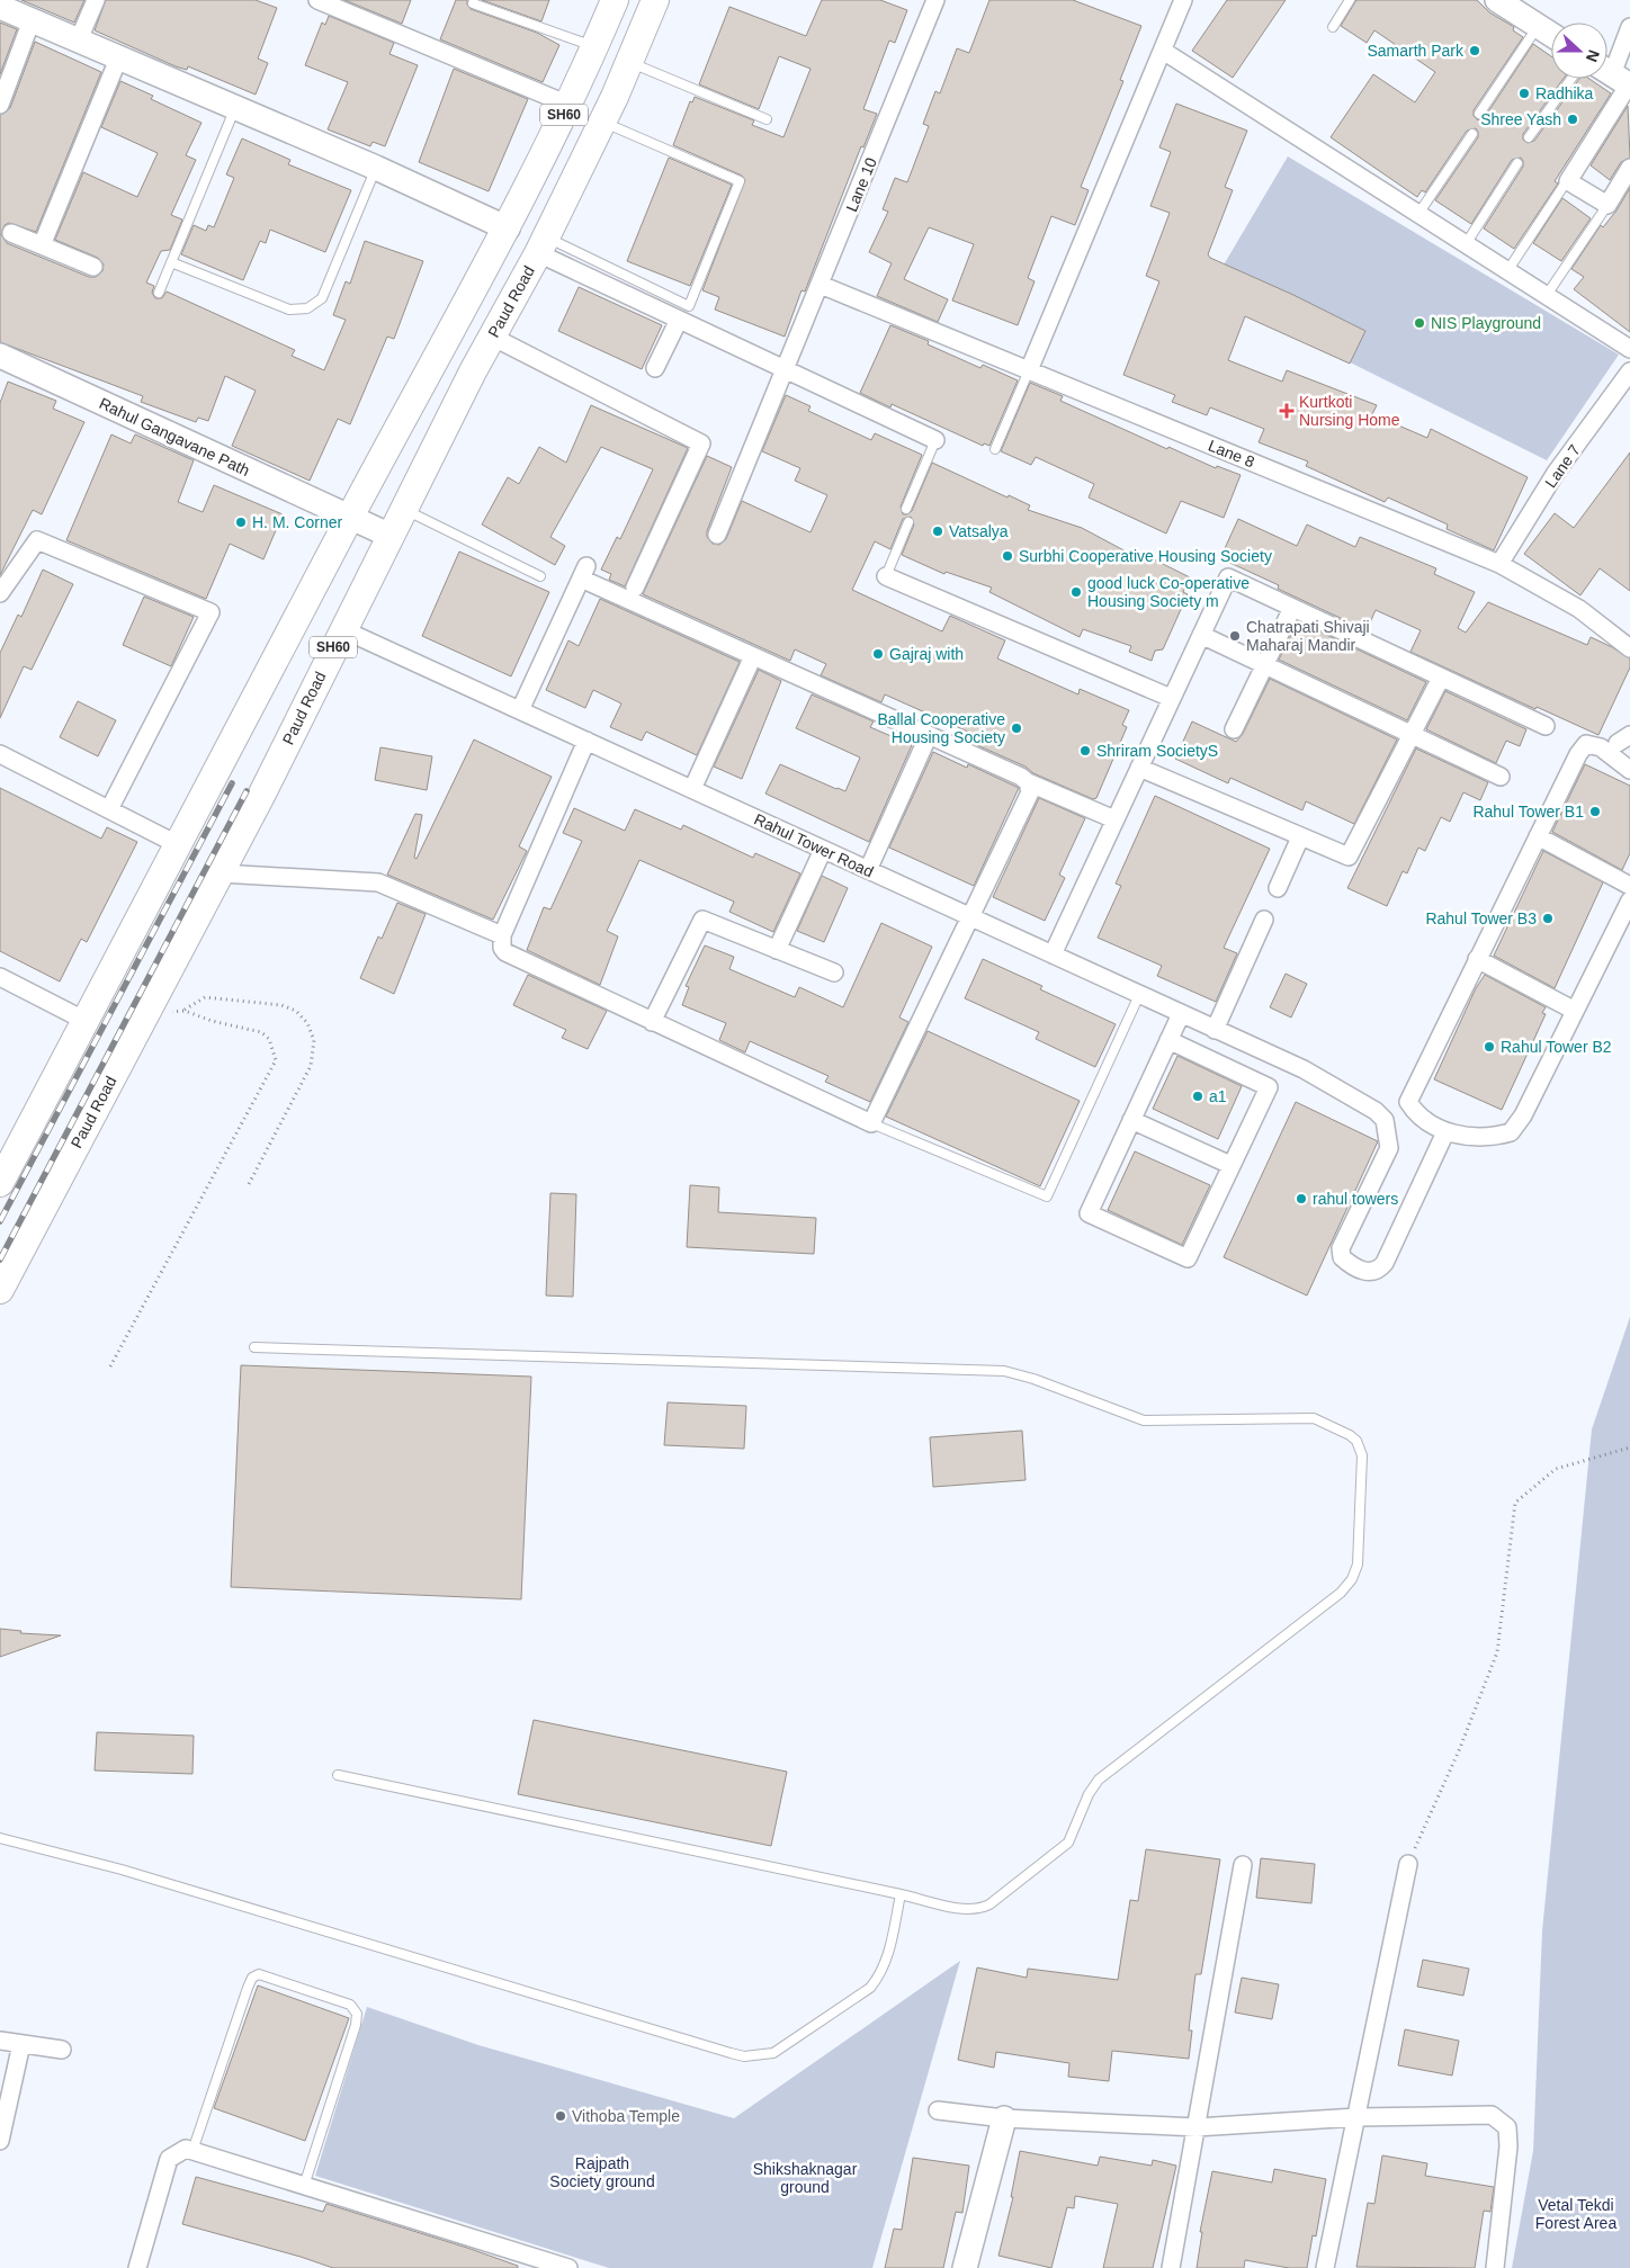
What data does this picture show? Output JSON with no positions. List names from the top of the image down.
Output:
{
  "streets": {
    "main road": ["SH60", "Paud Road"],
    "street": [
      "Lane 10",
      "Rahul Gangavane Path",
      "Lane 8",
      "Lane 7",
      "Rahul Tower Road"
    ]
  },
  "crossings": [
    ["SH60", "Rahul Gangavane Path"],
    ["Lane 10", "Lane 8"],
    ["Paud Road", "Rahul Gangavane Path"],
    ["Paud Road", "Rahul Tower Road"],
    ["Lane 8", "Lane 7"]
  ],
  "parks": ["Rajpath Society ground", "Shikshaknagar ground", "Vetal Tekdi Forest Area"],
  "places": {
    "other": [
      "Samarth Park",
      "Radhika",
      "Shree Yash",
      "NIS Playground",
      "H. M. Corner",
      "Vatsalya",
      "Surbhi Cooperative Housing Society",
      "good luck Co-operative Housing Society m",
      "Chatrapati Shivaji Maharaj Mandir",
      "Gajraj with",
      "Ballal Cooperative Housing Society",
      "Shriram SocietyS",
      "Rahul Tower B1",
      "Rahul Tower B3",
      "Rahul Tower B2",
      "a1",
      "rahul towers",
      "Vithoba Temple"
    ],
    "health": ["Kurtkoti Nursing Home"]
  },
  "north": "right"
}
